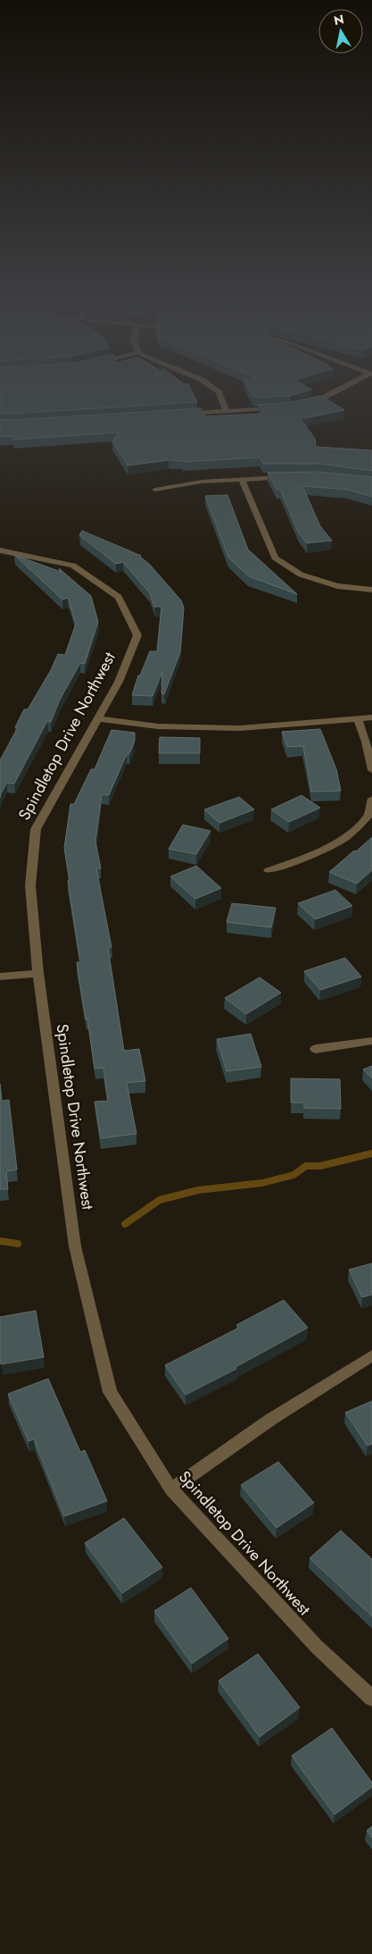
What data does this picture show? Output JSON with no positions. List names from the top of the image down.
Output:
{
  "streets": {
    "street": ["Spindletop Drive Northwest"]
  },
  "north": "top"
}
